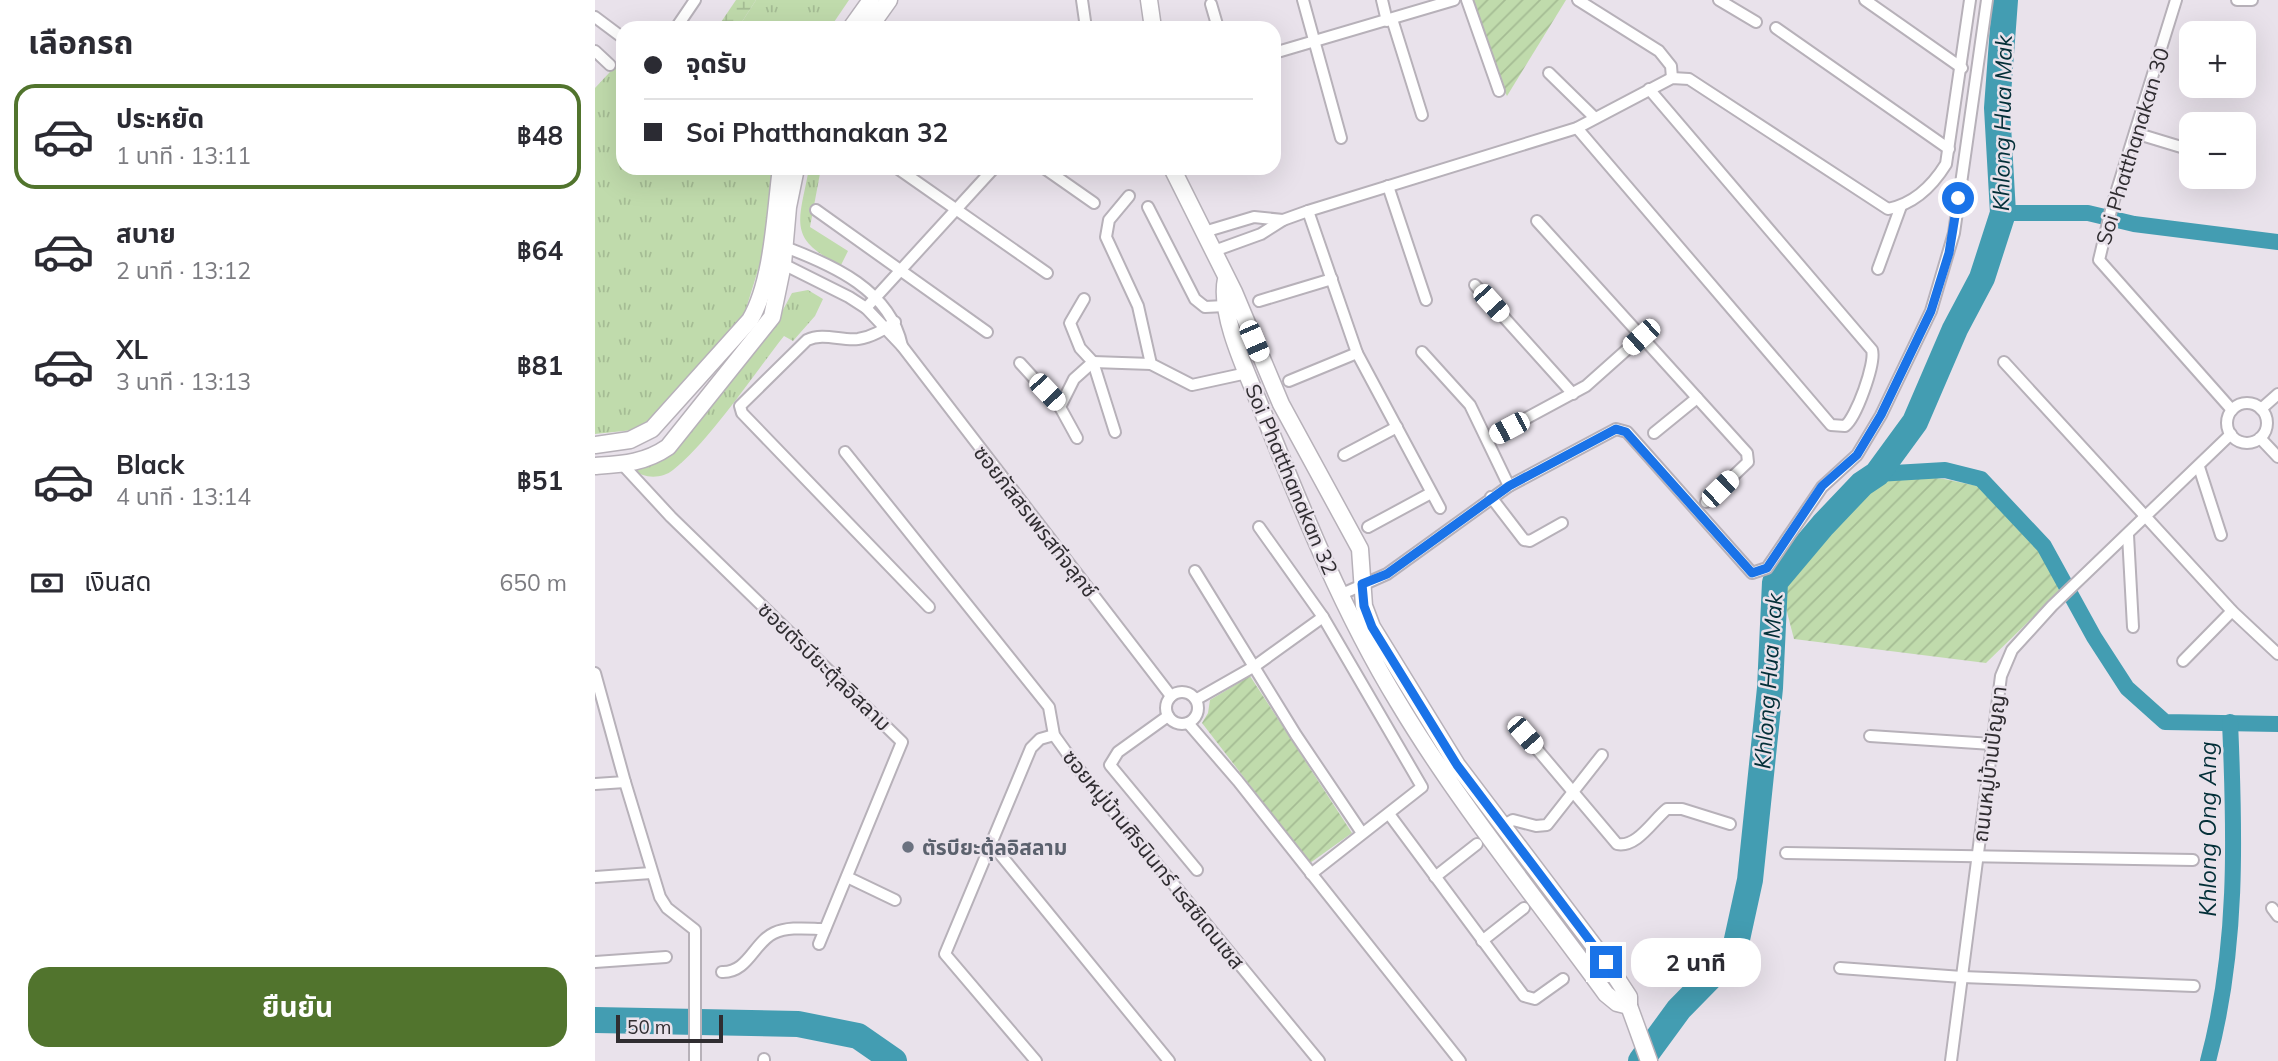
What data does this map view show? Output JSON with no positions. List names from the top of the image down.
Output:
{
  "streets": {
    "street": [
      "Soi Phatthanakan 30",
      "Soi Phatthanakan 32",
      "ซอยภัสสรเพรสทีจลุกซ์",
      "ซอยตัรบียะตุ้ลอิสลาม",
      "ถนนหมู่บ้านปัญญา",
      "ซอยหมู่บ้านศิรนินทร์ เรสซิเดนเซส"
    ]
  },
  "crossings": [
    ["Soi Phatthanakan 30", "ถนนหมู่บ้านปัญญา"]
  ],
  "water": ["Khlong Hua Mak", "Khlong Ong Ang"],
  "places": ["ตัรบียะตุ้ลอิสลาม"],
  "scale_bar": "50 m",
  "page": {
    "heading": "เลือกรถ",
    "map_buttons": ["+", "−"],
    "banner": ["จุดรับ", "Soi Phatthanakan 32"],
    "list": [
      {
        "name": "ประหยัด",
        "note": "1 นาที · 13:11",
        "value": "฿48"
      },
      {
        "name": "สบาย",
        "note": "2 นาที · 13:12",
        "value": "฿64"
      },
      {
        "name": "XL",
        "note": "3 นาที · 13:13",
        "value": "฿81"
      },
      {
        "name": "Black",
        "note": "4 นาที · 13:14",
        "value": "฿51"
      }
    ],
    "pay": ["เงินสด", "650 m"],
    "bubble": "2 นาที",
    "buttons": "ยืนยัน",
    "scale": "50 m"
  }
}
